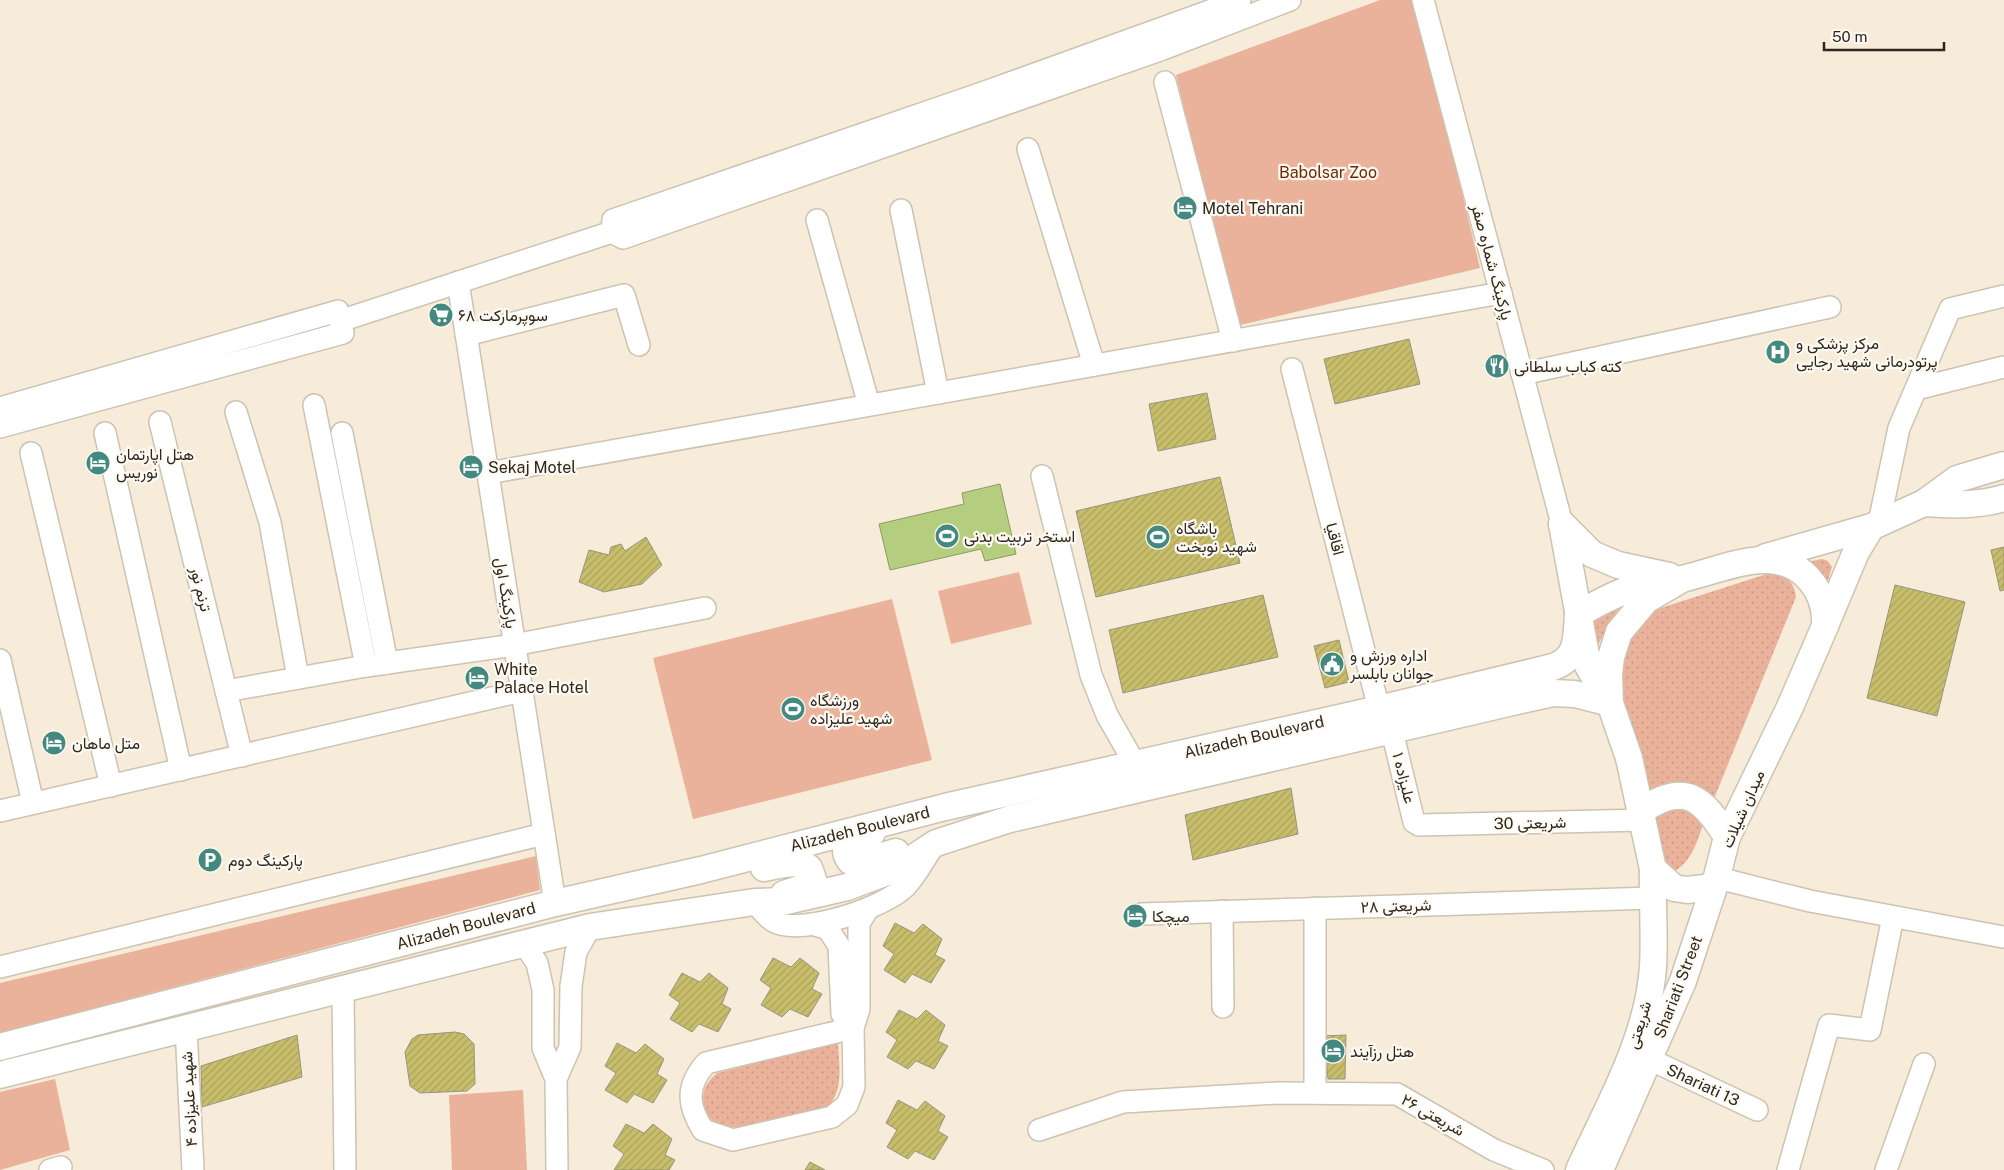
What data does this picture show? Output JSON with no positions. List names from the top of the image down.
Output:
{
  "streets": {
    "main road": [
      "Alizadeh Boulevard",
      "میدان شیلات",
      "Shariati Street",
      "شریعتی"
    ],
    "street": [
      "پارکینگ شماره صفر",
      "اقاقیا",
      "ترنم نور",
      "پارکینگ اول",
      "علیزاده ۱",
      "شریعتی 30",
      "شریعتی ۲۸",
      "Shariati 13",
      "شهید علیزاده ۴",
      "شریعتی ۲۶"
    ]
  },
  "crossings": [
    ["اقاقیا", "Alizadeh Boulevard"],
    ["پارکینگ اول", "Alizadeh Boulevard"],
    ["Alizadeh Boulevard", "علیزاده ۱"],
    ["Alizadeh Boulevard", "شهید علیزاده ۴"],
    ["علیزاده ۱", "شریعتی 30"],
    ["میدان شیلات", "شریعتی 30"],
    ["میدان شیلات", "Shariati Street"],
    ["میدان شیلات", "شریعتی"],
    ["شریعتی 30", "Shariati Street"],
    ["شریعتی 30", "شریعتی"],
    ["شریعتی ۲۸", "شریعتی"],
    ["Shariati Street", "شریعتی"],
    ["Shariati Street", "Shariati 13"]
  ],
  "parks": ["Babolsar Zoo"],
  "places": {
    "hotel": [
      "Motel Tehrani",
      "هتل اپارتمان نوريس",
      "Sekaj Motel",
      "White Palace Hotel",
      "متل ماهان",
      "میچکا",
      "هتل رزآیند"
    ],
    "supermarket": ["سوپرمارکت ۶۸"],
    "hospital": ["مرکز پزشکی و پرتودرمانی شهید رجایی"],
    "restaurant": ["کته کباب سلطانی"],
    "sports": ["استخر تربیت بدنی", "باشگاه شهید نوبخت", "ورزشگاه شهید علیزاده"],
    "public building": ["اداره ورزش و جوانان بابلسر"],
    "parking": ["پارکینگ دوم"]
  },
  "scale_bar": "50 m"
}
